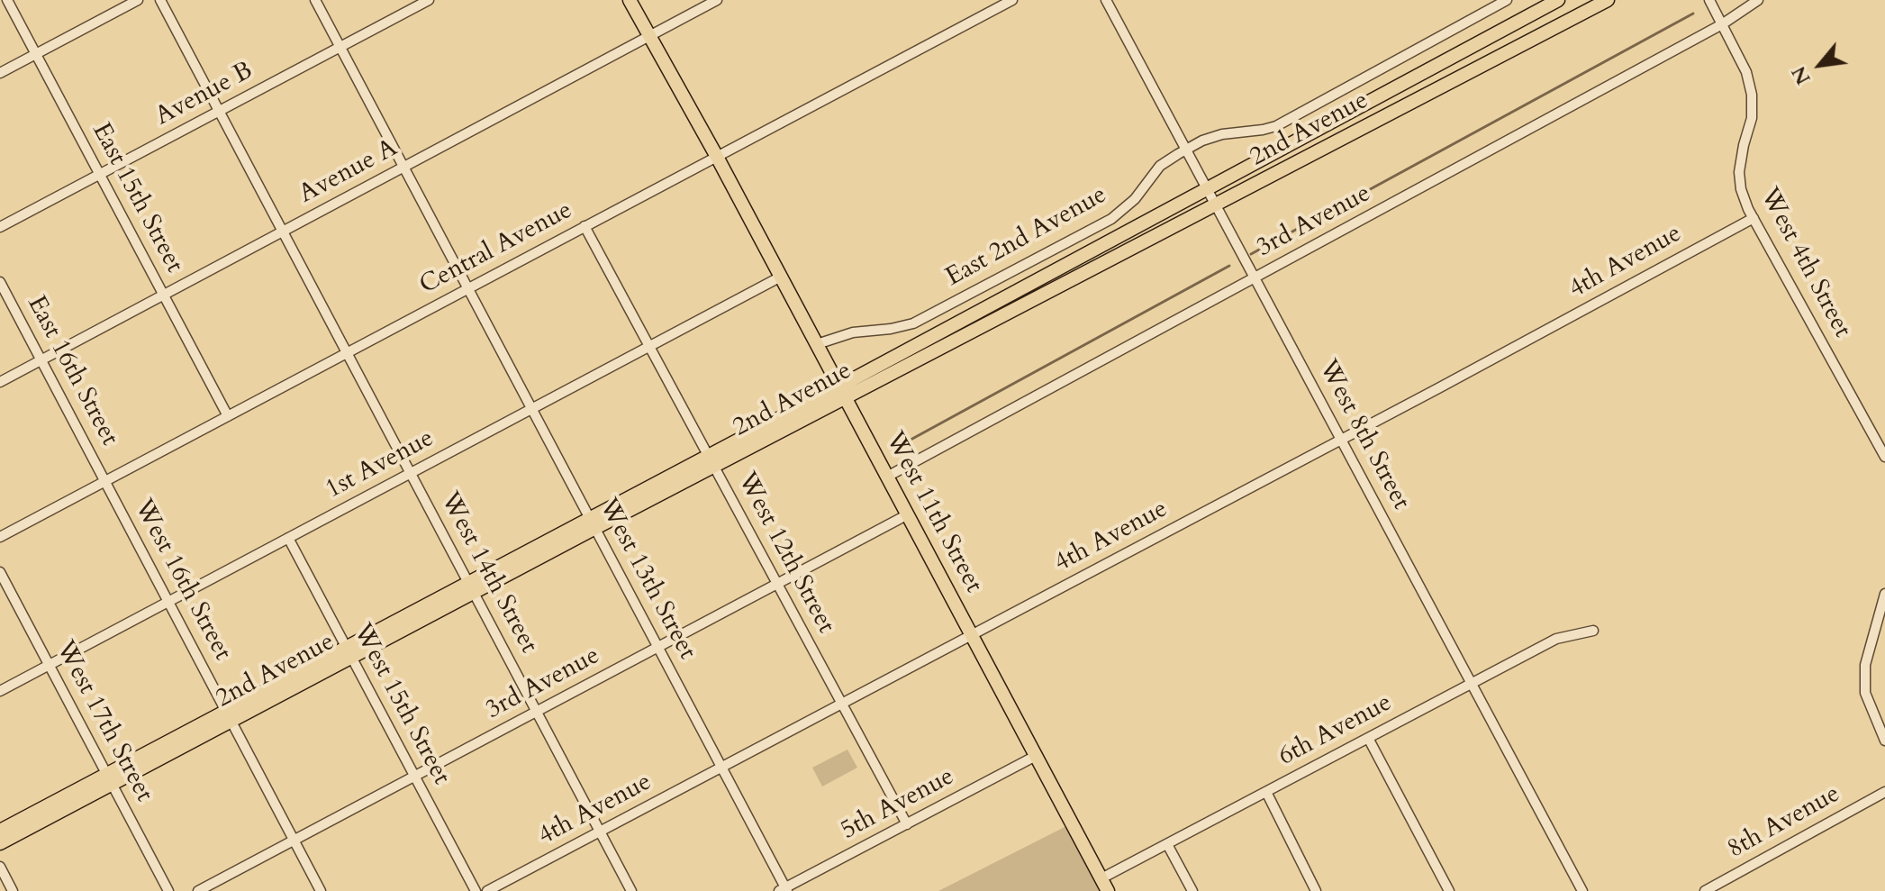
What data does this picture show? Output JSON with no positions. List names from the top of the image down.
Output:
{
  "streets": {
    "main road": ["2nd Avenue", "West 11th Street"],
    "street": [
      "Avenue B",
      "Avenue A",
      "East 15th Street",
      "3rd Avenue",
      "East 2nd Avenue",
      "Central Avenue",
      "4th Avenue",
      "West 4th Street",
      "East 16th Street",
      "West 8th Street",
      "1st Avenue",
      "West 12th Street",
      "West 14th Street",
      "West 13th Street",
      "West 16th Street",
      "West 15th Street",
      "West 17th Street",
      "6th Avenue",
      "5th Avenue",
      "8th Avenue"
    ]
  },
  "crossings": [
    ["Avenue B", "East 15th Street"],
    ["Avenue B", "West 14th Street"],
    ["Avenue B", "West 13th Street"],
    ["2nd Avenue", "West 8th Street"],
    ["2nd Avenue", "West 11th Street"],
    ["2nd Avenue", "West 12th Street"],
    ["2nd Avenue", "West 14th Street"],
    ["2nd Avenue", "West 13th Street"],
    ["2nd Avenue", "West 16th Street"],
    ["2nd Avenue", "West 15th Street"],
    ["2nd Avenue", "West 17th Street"],
    ["Avenue A", "East 15th Street"],
    ["Avenue A", "East 16th Street"],
    ["Avenue A", "West 11th Street"],
    ["Avenue A", "West 14th Street"],
    ["Avenue A", "West 13th Street"],
    ["East 15th Street", "Central Avenue"],
    ["3rd Avenue", "West 4th Street"],
    ["3rd Avenue", "West 8th Street"],
    ["3rd Avenue", "West 11th Street"],
    ["3rd Avenue", "West 12th Street"],
    ["3rd Avenue", "West 14th Street"],
    ["3rd Avenue", "West 13th Street"],
    ["3rd Avenue", "West 16th Street"],
    ["3rd Avenue", "West 15th Street"],
    ["East 2nd Avenue", "West 8th Street"],
    ["East 2nd Avenue", "West 11th Street"],
    ["Central Avenue", "East 16th Street"],
    ["Central Avenue", "West 11th Street"],
    ["Central Avenue", "West 12th Street"],
    ["Central Avenue", "West 14th Street"],
    ["Central Avenue", "West 13th Street"],
    ["Central Avenue", "West 16th Street"],
    ["4th Avenue", "West 4th Street"],
    ["4th Avenue", "West 8th Street"],
    ["4th Avenue", "West 11th Street"],
    ["4th Avenue", "West 12th Street"],
    ["4th Avenue", "West 14th Street"],
    ["4th Avenue", "West 13th Street"],
    ["East 16th Street", "West 16th Street"],
    ["West 8th Street", "6th Avenue"],
    ["1st Avenue", "West 11th Street"],
    ["1st Avenue", "West 12th Street"],
    ["1st Avenue", "West 14th Street"],
    ["1st Avenue", "West 13th Street"],
    ["1st Avenue", "West 16th Street"],
    ["1st Avenue", "West 15th Street"],
    ["1st Avenue", "West 17th Street"],
    ["West 11th Street", "6th Avenue"],
    ["West 11th Street", "5th Avenue"],
    ["West 12th Street", "5th Avenue"],
    ["West 13th Street", "5th Avenue"]
  ],
  "north": "bottom left"
}
